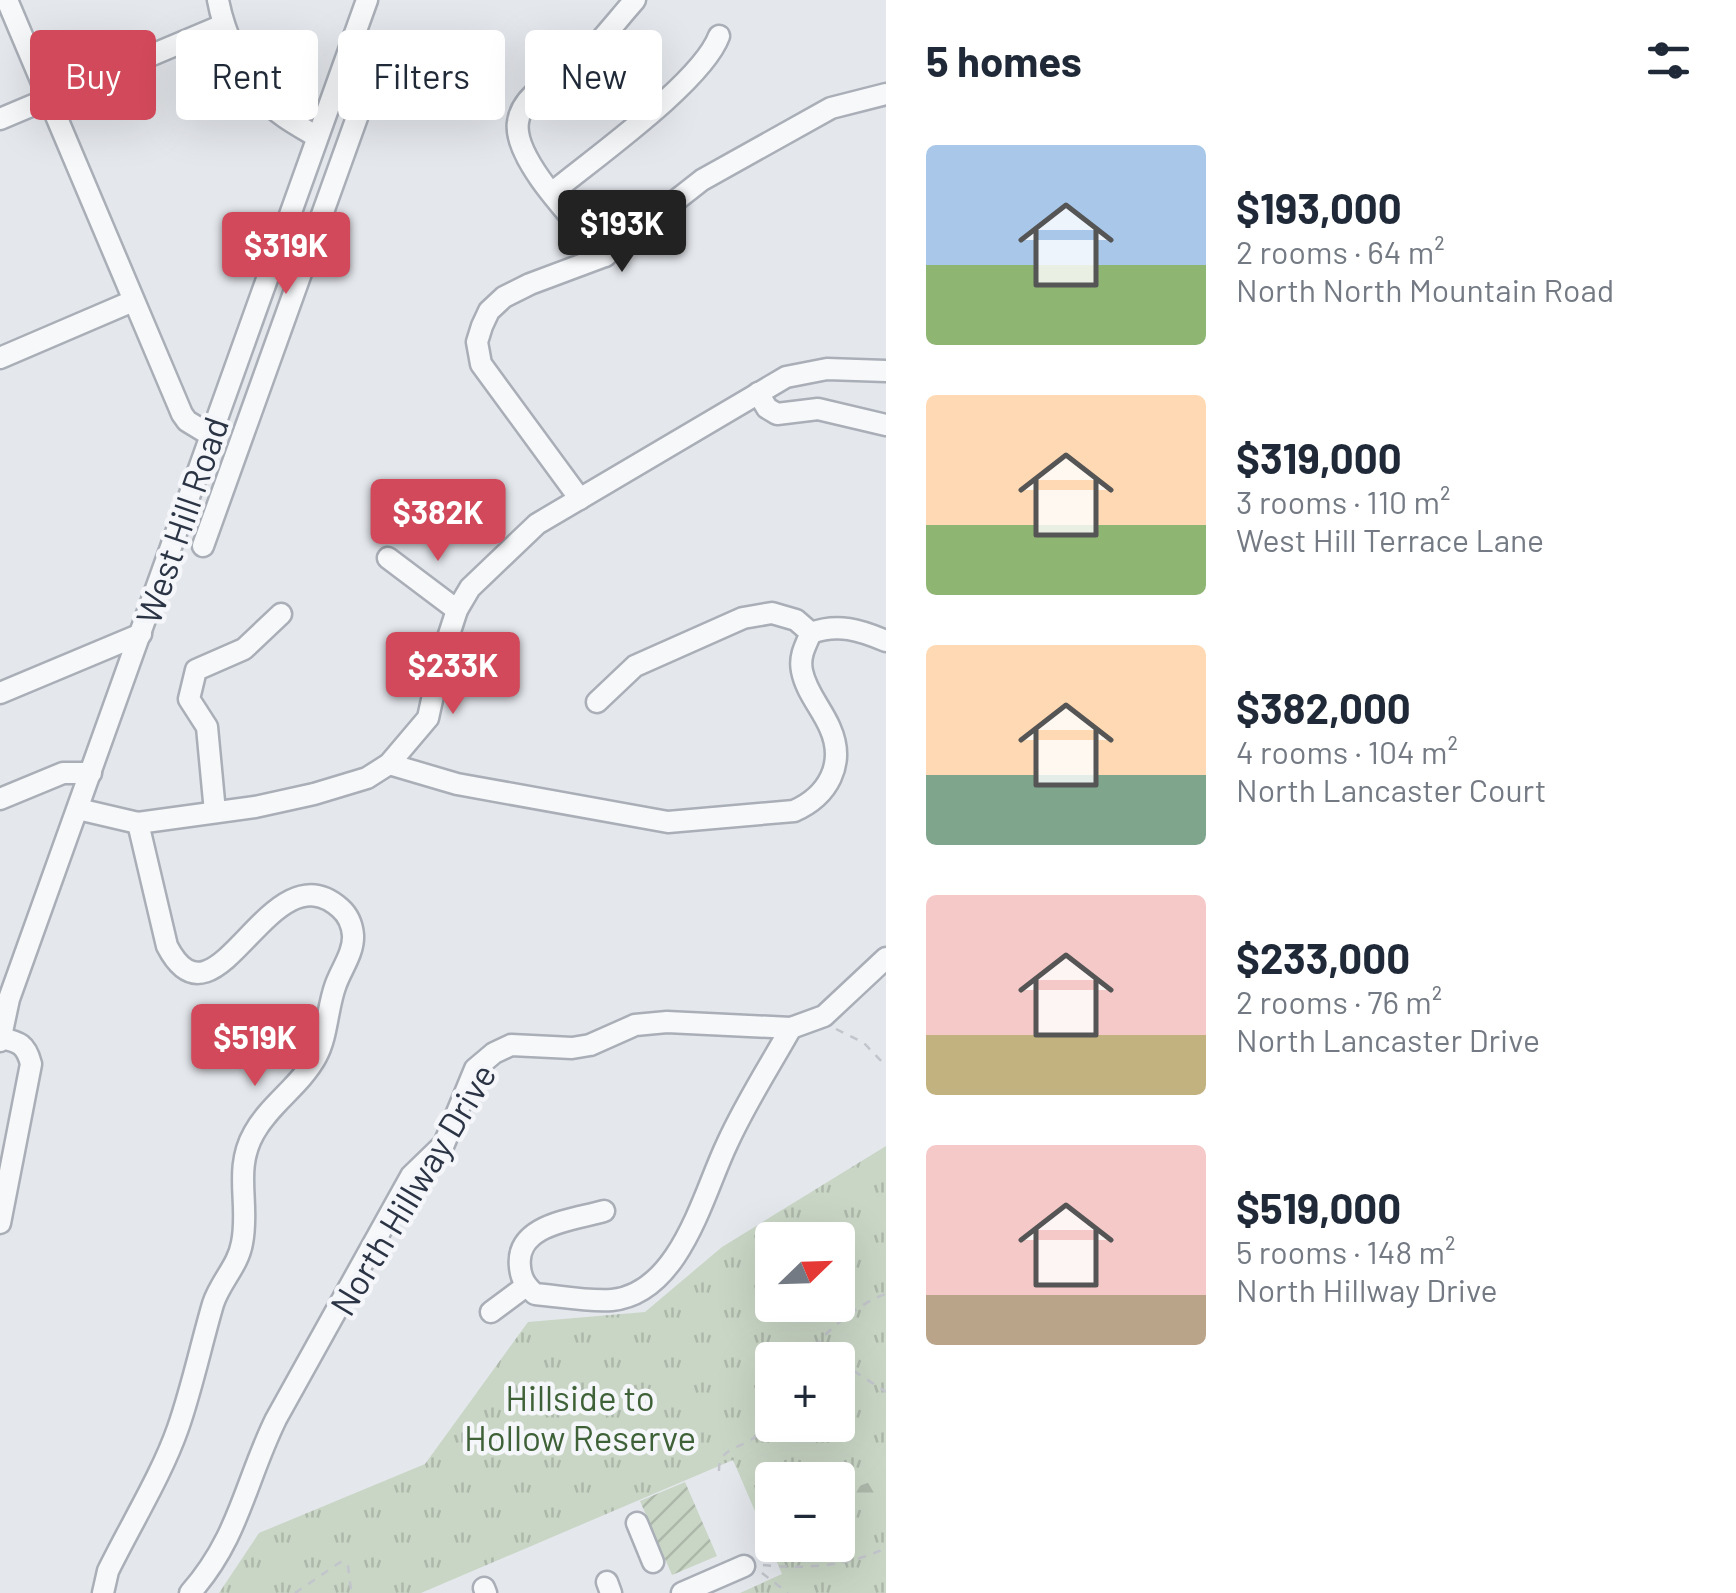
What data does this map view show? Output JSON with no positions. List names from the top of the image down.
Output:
{
  "streets": {
    "street": ["West Hill Road", "North Hillway Drive"]
  },
  "parks": ["Hillside to Hollow Reserve"],
  "north": "top right",
  "page": {
    "heading": "5 homes",
    "chip": [
      "Buy",
      "Rent",
      "Filters",
      "New"
    ],
    "list": [
      {
        "name": "$193,000",
        "note": "2 rooms · 64 m² · North North Mountain Road"
      },
      {
        "name": "$319,000",
        "note": "3 rooms · 110 m² · West Hill Terrace Lane"
      },
      {
        "name": "$382,000",
        "note": "4 rooms · 104 m² · North Lancaster Court"
      },
      {
        "name": "$233,000",
        "note": "2 rooms · 76 m² · North Lancaster Drive"
      },
      {
        "name": "$519,000",
        "note": "5 rooms · 148 m² · North Hillway Drive"
      }
    ],
    "price": [
      "$193K",
      "$319K",
      "$382K",
      "$233K",
      "$519K"
    ],
    "map_buttons": ["+", "−"]
  }
}
